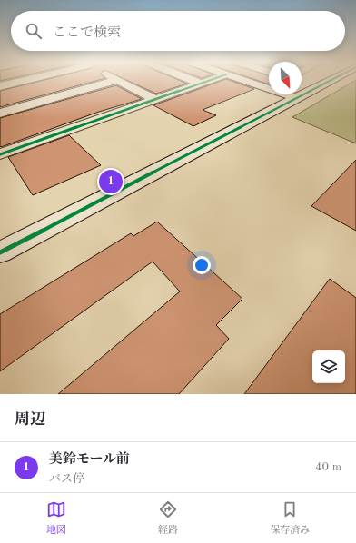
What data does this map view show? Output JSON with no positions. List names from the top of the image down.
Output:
{
  "north": "bottom right",
  "page": {
    "search": "ここで検索",
    "pins": "1",
    "heading": "周辺",
    "list": [
      {
        "mark": "1",
        "name": "美鈴モール前",
        "note": "バス停",
        "value": "40 m"
      }
    ],
    "nav": ["地図", "経路", "保存済み"]
  }
}
